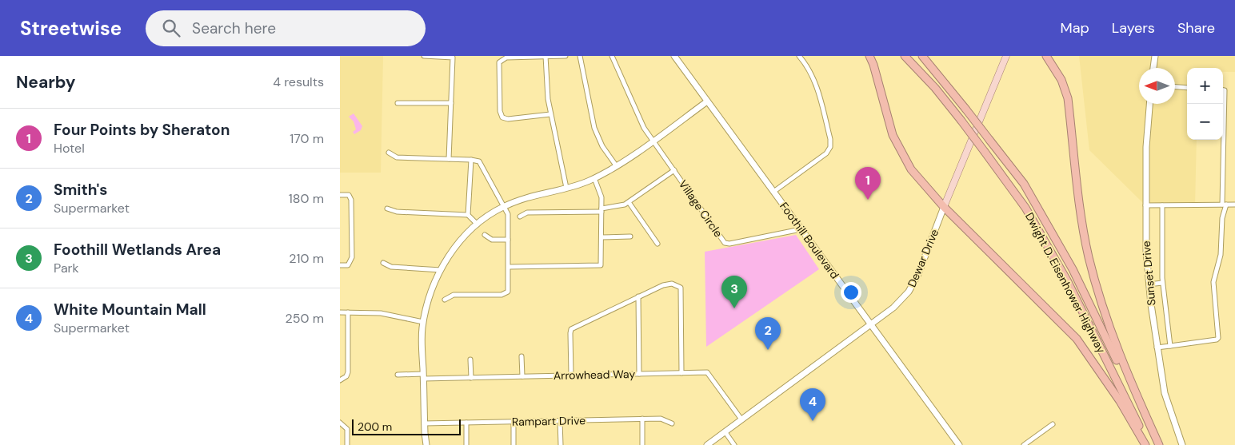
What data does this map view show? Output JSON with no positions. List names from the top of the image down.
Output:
{
  "streets": {
    "highway": ["Dwight D. Eisenhower Highway"],
    "main road": ["Dewar Drive"],
    "street": [
      "Village Circle",
      "Foothill Boulevard",
      "Sunset Drive",
      "Arrowhead Way",
      "Rampart Drive"
    ]
  },
  "crossings": [
    ["Village Circle", "Foothill Boulevard"],
    ["Foothill Boulevard", "Dewar Drive"],
    ["Dewar Drive", "Arrowhead Way"]
  ],
  "scale_bar": "200 m",
  "north": "left",
  "page": {
    "header": "Streetwise",
    "search": "Search here",
    "nav": ["Map", "Layers", "Share"],
    "heading": ["Nearby", "4 results"],
    "map_buttons": ["+", "−"],
    "list": [
      {
        "mark": "1",
        "name": "Four Points by Sheraton",
        "note": "Hotel",
        "value": "170 m"
      },
      {
        "mark": "2",
        "name": "Smith's",
        "note": "Supermarket",
        "value": "180 m"
      },
      {
        "mark": "3",
        "name": "Foothill Wetlands Area",
        "note": "Park",
        "value": "210 m"
      },
      {
        "mark": "4",
        "name": "White Mountain Mall",
        "note": "Supermarket",
        "value": "250 m"
      }
    ],
    "pins": [
      "1",
      "3",
      "2",
      "4"
    ],
    "scale": "200 m"
  }
}
